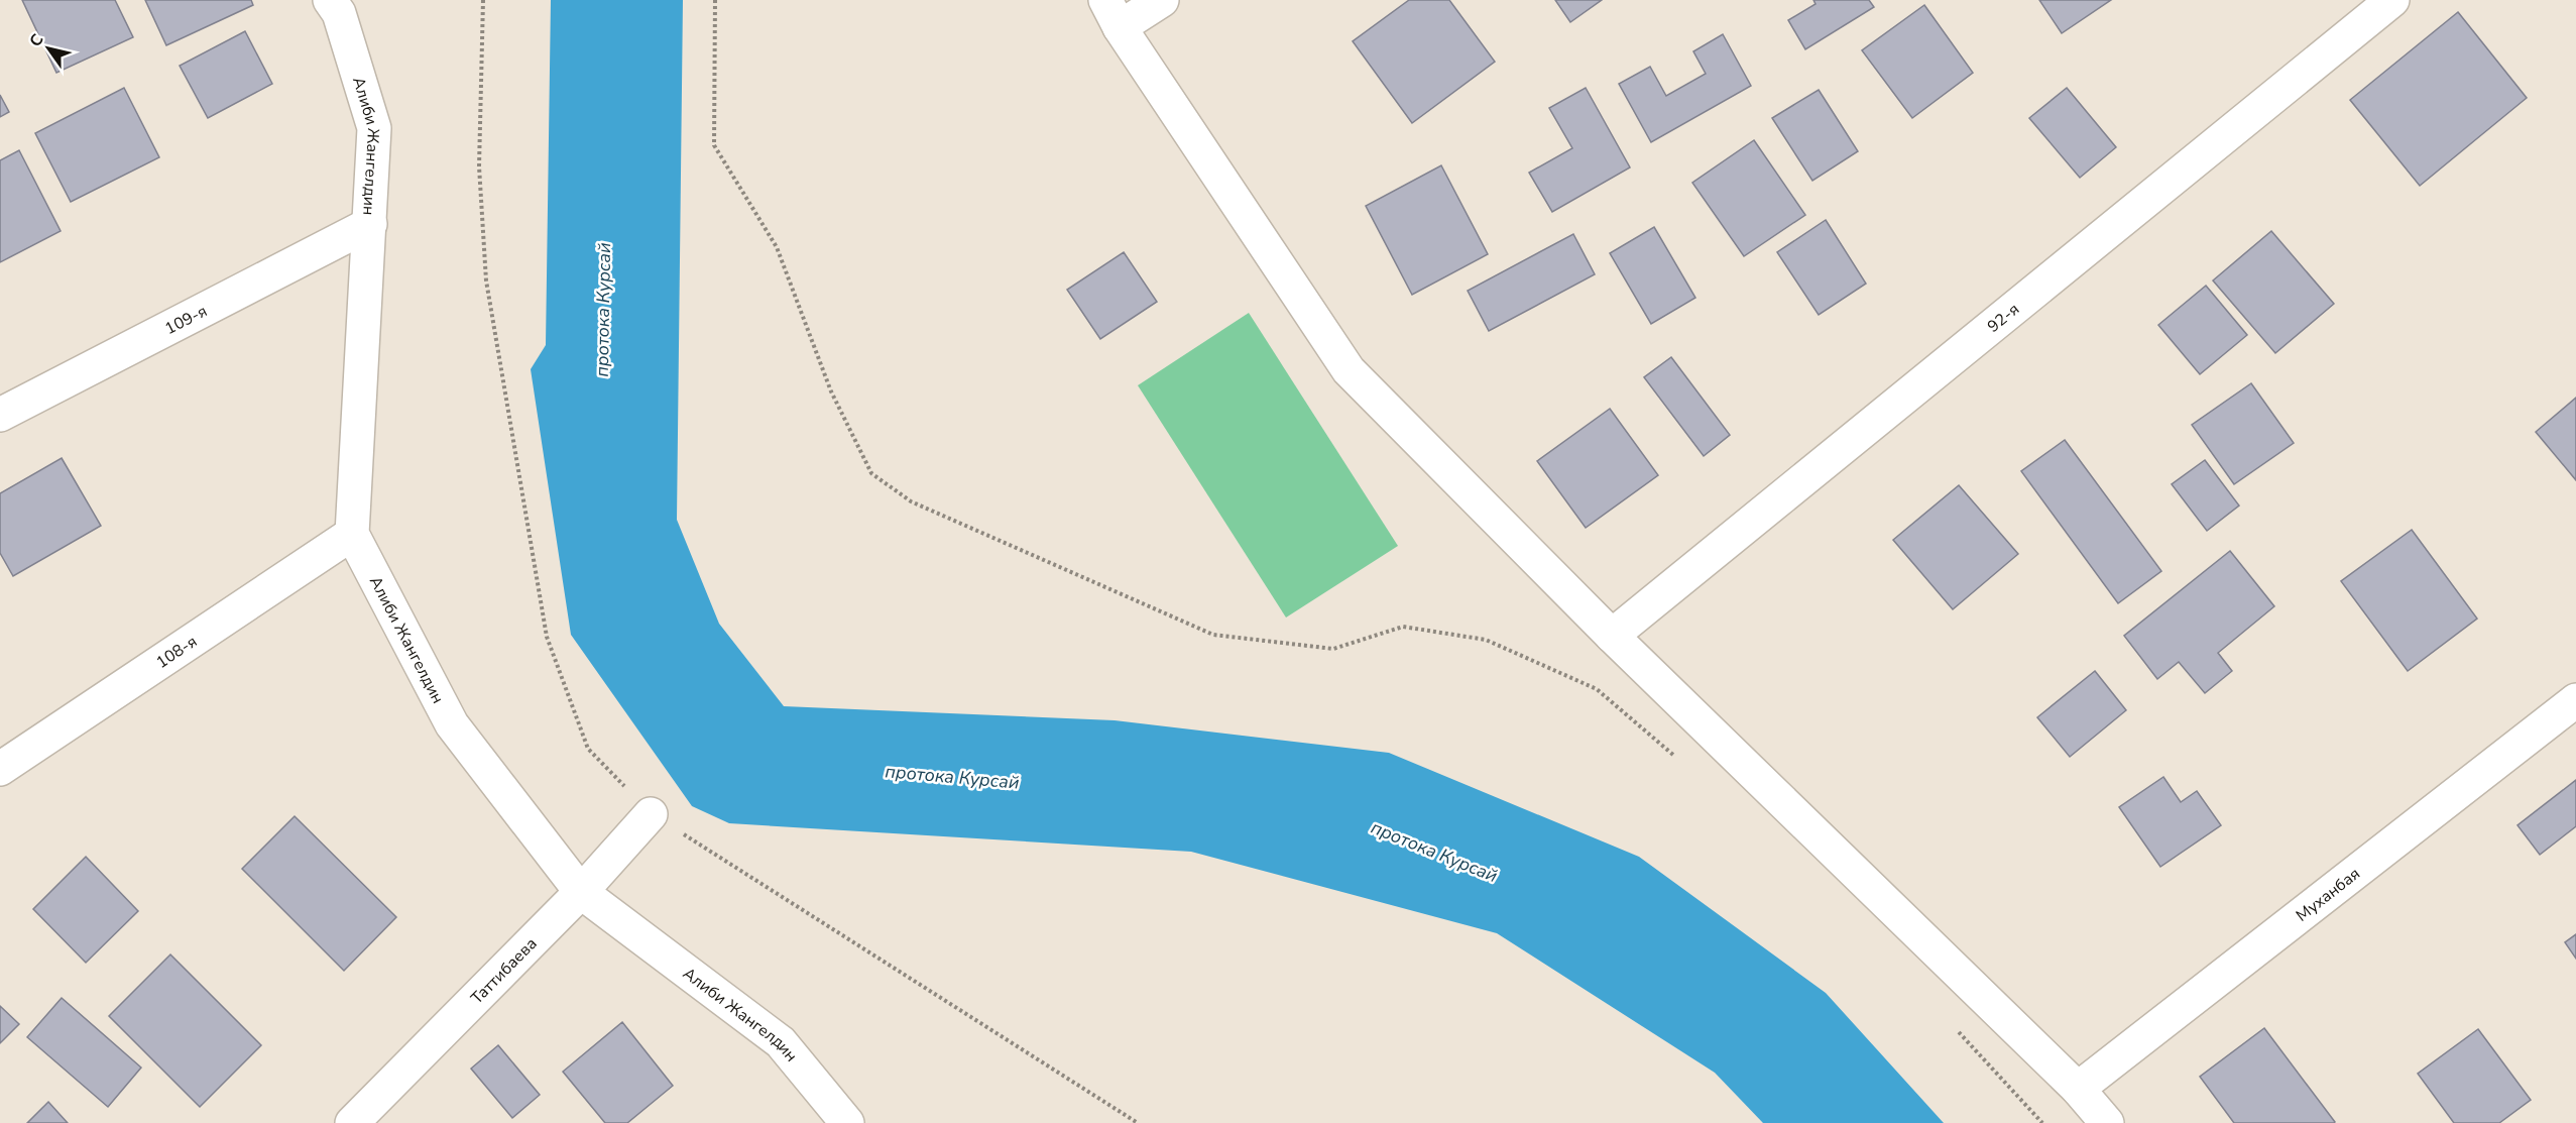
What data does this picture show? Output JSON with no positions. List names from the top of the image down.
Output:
{
  "streets": {
    "street": [
      "Алиби Жангелдин",
      "92-я",
      "109-я",
      "108-я",
      "Муханбая",
      "Таттибаева"
    ]
  },
  "crossings": [
    ["Алиби Жангелдин", "109-я"],
    ["Алиби Жангелдин", "108-я"],
    ["Алиби Жангелдин", "Таттибаева"]
  ],
  "water": ["протока Курсай"],
  "north": "top left"
}
